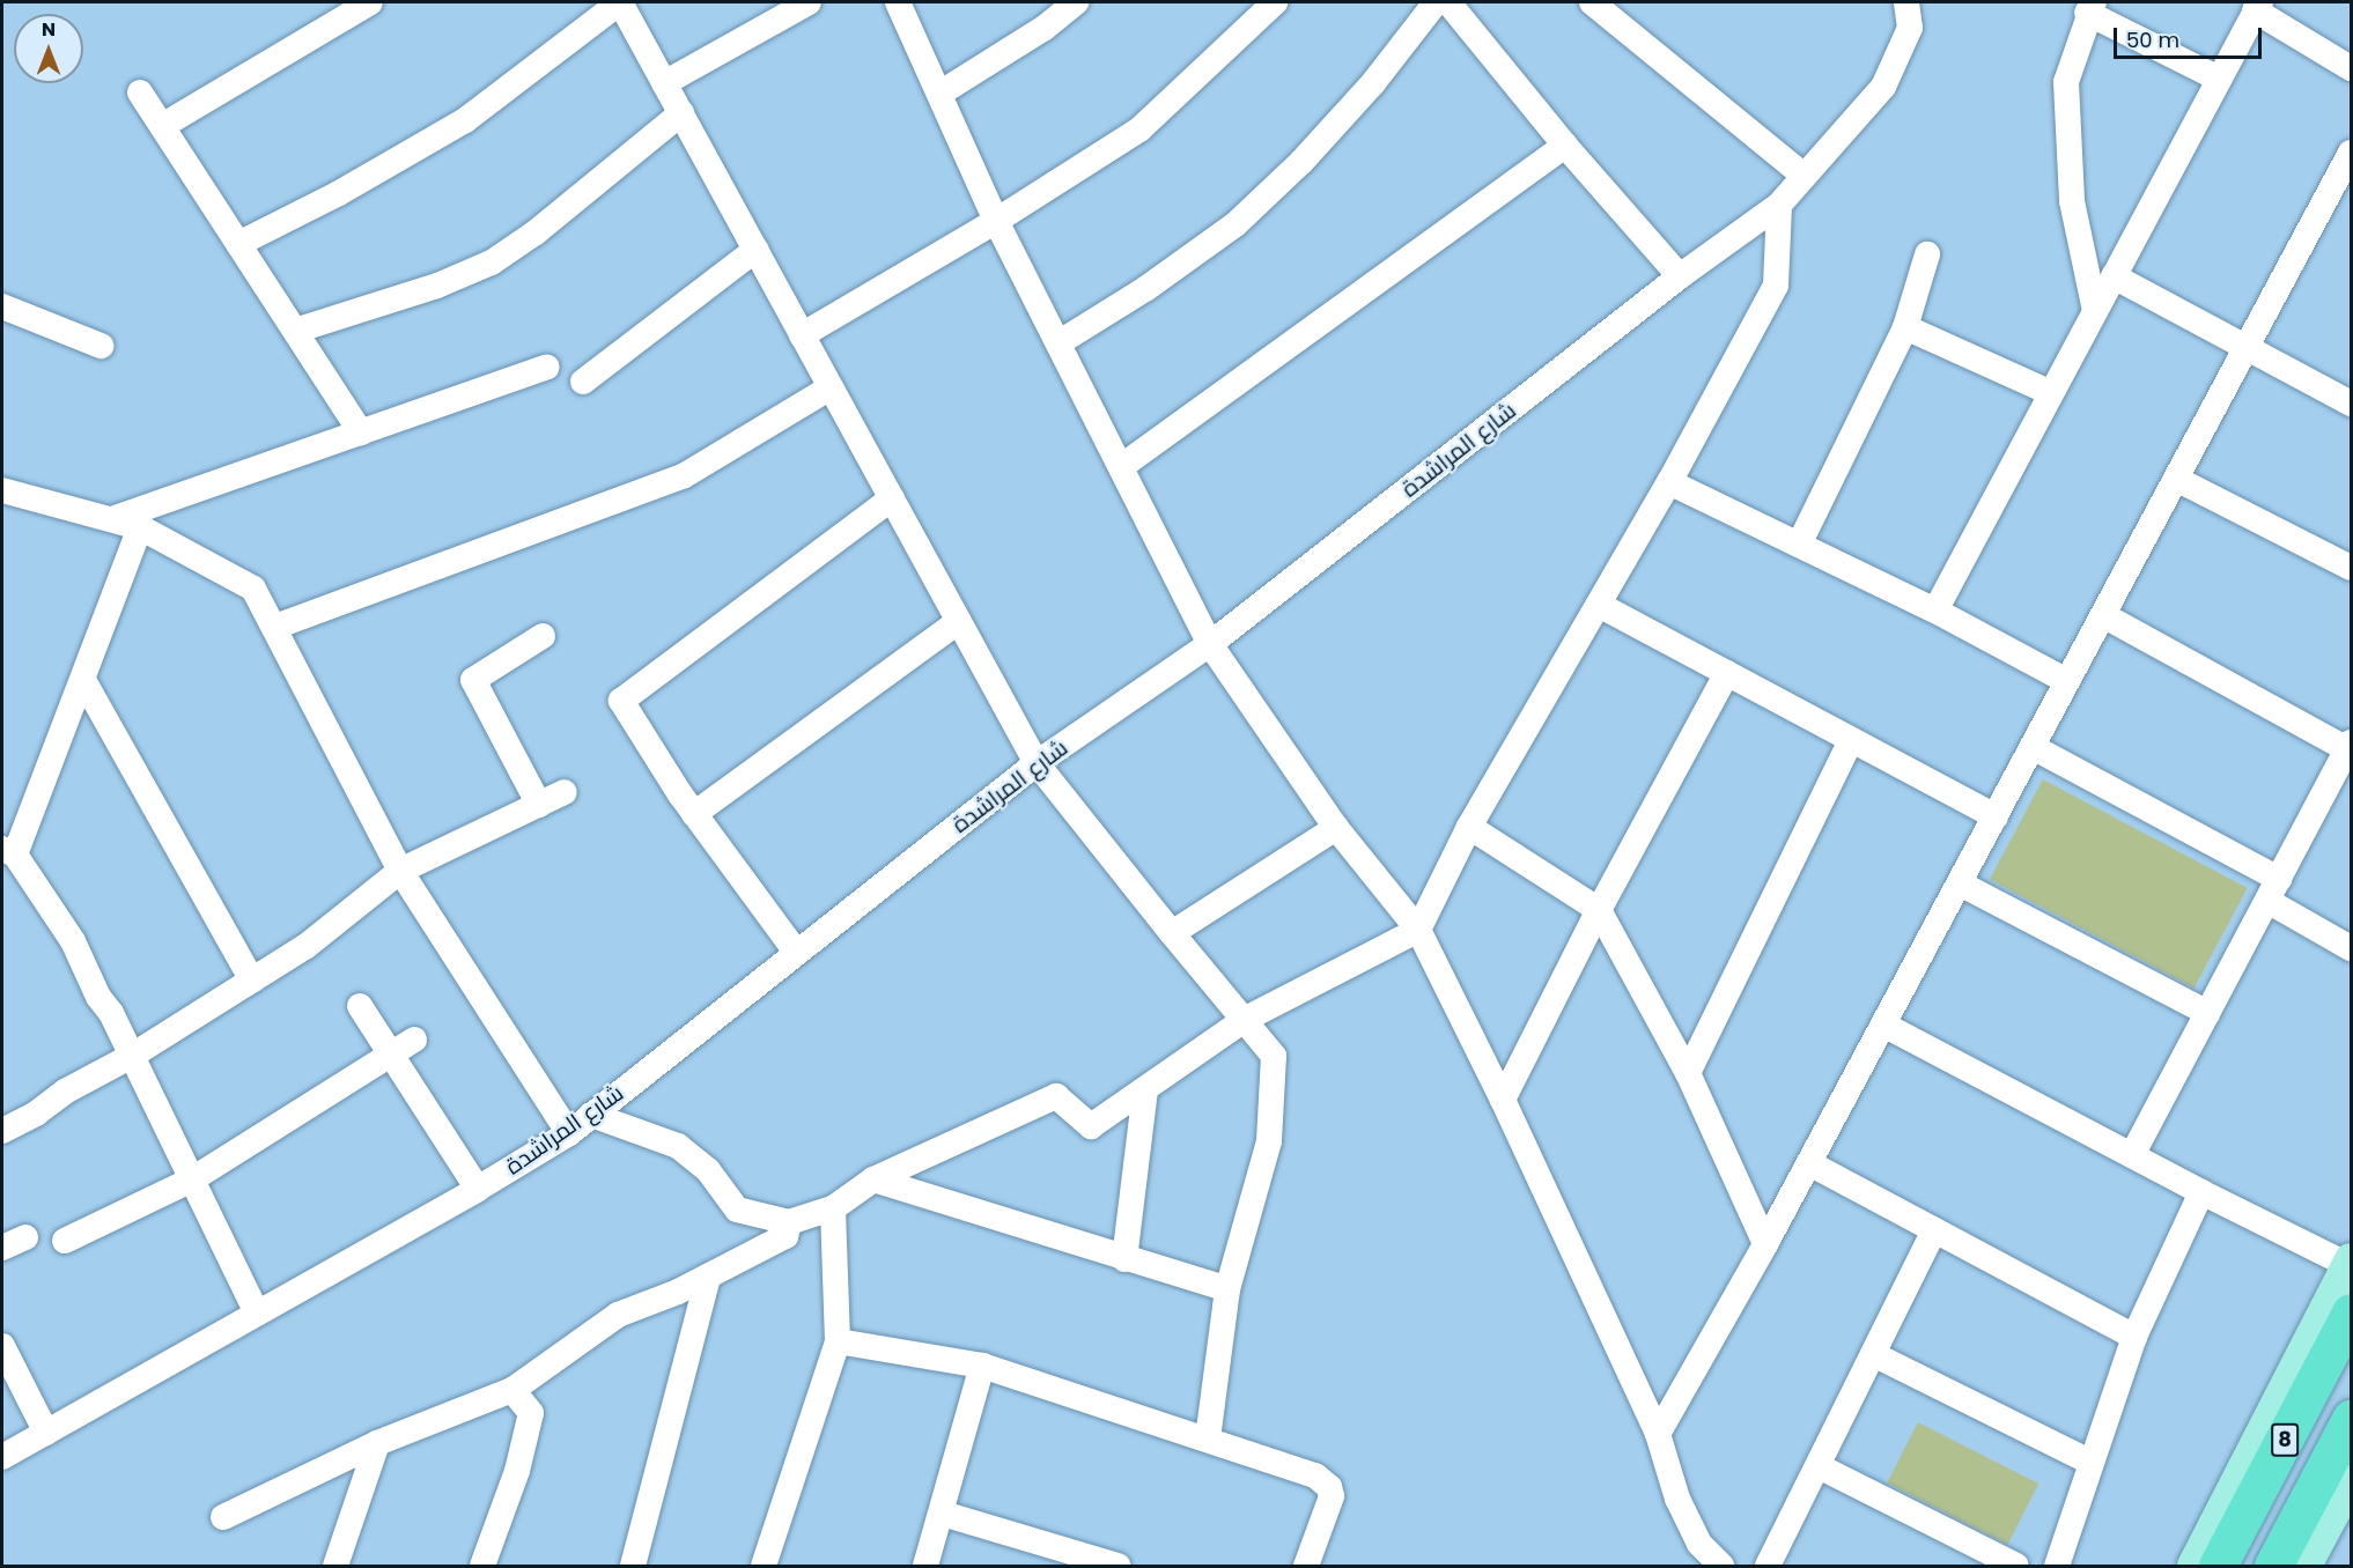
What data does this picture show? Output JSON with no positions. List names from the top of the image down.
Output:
{
  "streets": {
    "highway": ["8"],
    "street": ["شارع المراشدة"]
  },
  "scale_bar": "50 m",
  "north": "top"
}
